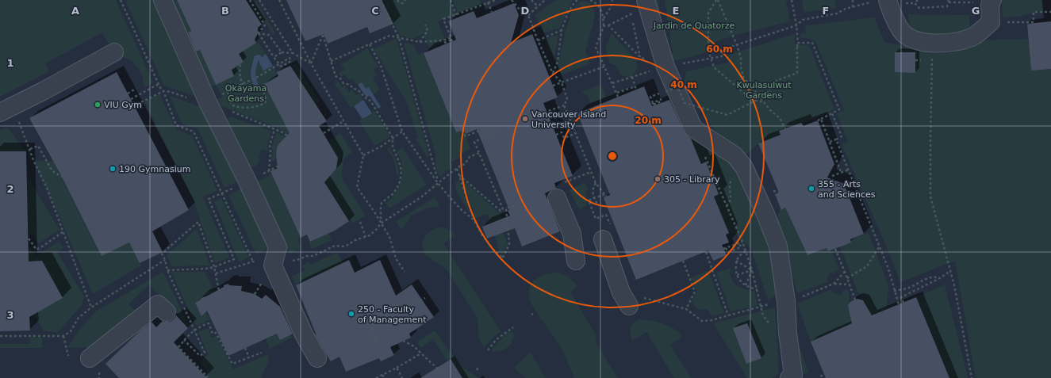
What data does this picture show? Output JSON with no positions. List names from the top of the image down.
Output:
{
  "parks": ["Jardin de Quatorze", "Kwulasulwut Gardens", "Okayama Gardens"],
  "places": [
    "VIU Gym",
    "Vancouver Island University",
    "190 Gymnasium",
    "305 - Library",
    "355 - Arts and Sciences",
    "250 - Faculty of Management"
  ],
  "grid": {
    "columns": [
      "A",
      "B",
      "C",
      "D",
      "E",
      "F",
      "G"
    ],
    "rows": ["1", "2", "3"]
  },
  "rings": ["60 m", "40 m", "20 m"]
}
